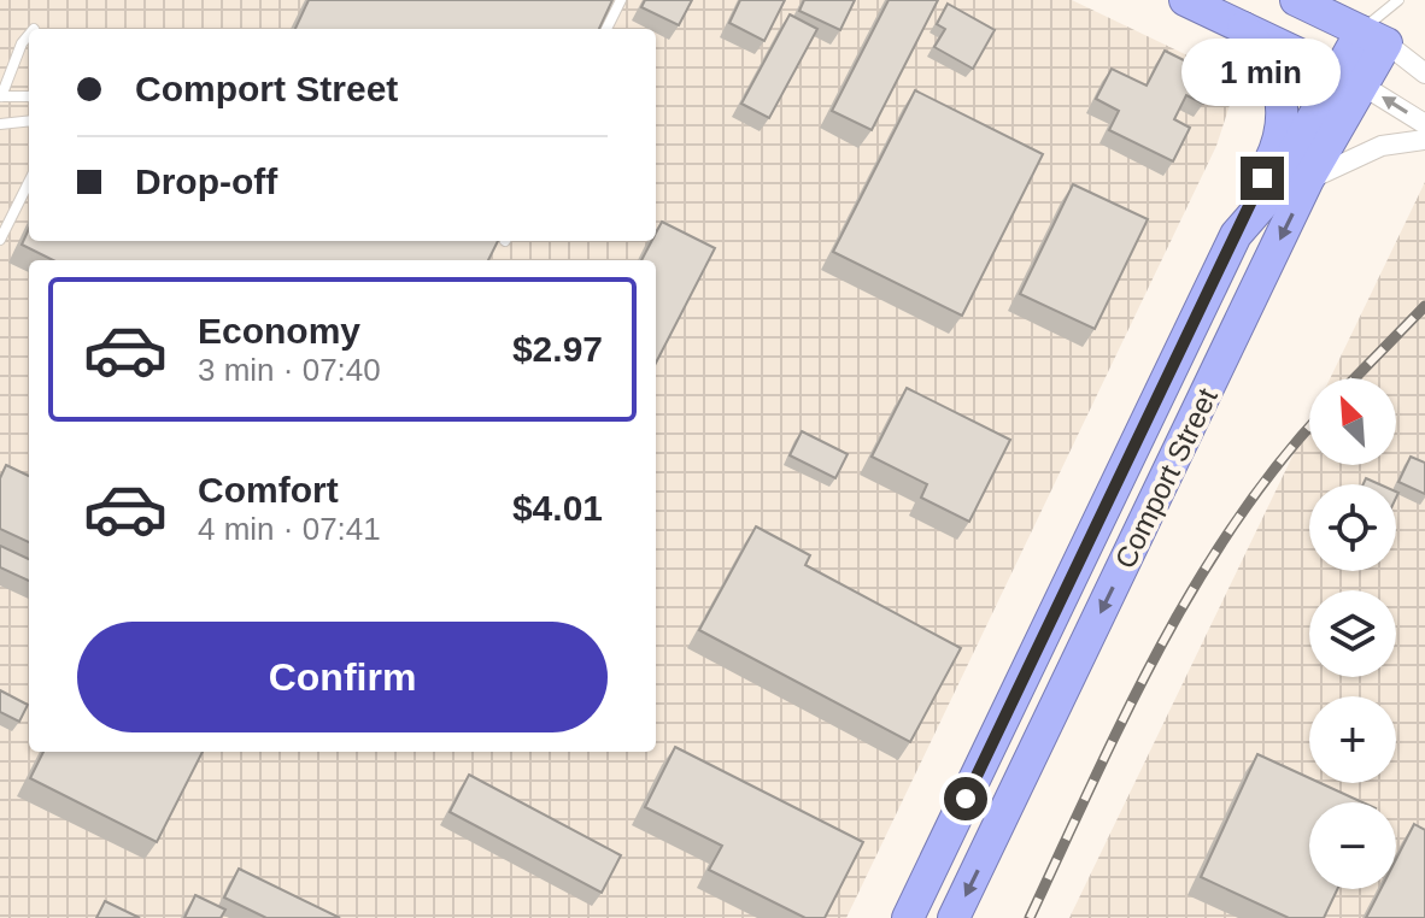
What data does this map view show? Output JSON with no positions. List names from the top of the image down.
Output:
{
  "streets": {
    "highway": ["Comport Street"]
  },
  "north": "top left",
  "page": {
    "banner": ["Comport Street", "Drop-off"],
    "bubble": "1 min",
    "list": [
      {
        "name": "Economy",
        "note": "3 min · 07:40",
        "value": "$2.97"
      },
      {
        "name": "Comfort",
        "note": "4 min · 07:41",
        "value": "$4.01"
      }
    ],
    "map_buttons": ["+", "−"],
    "buttons": "Confirm"
  }
}
